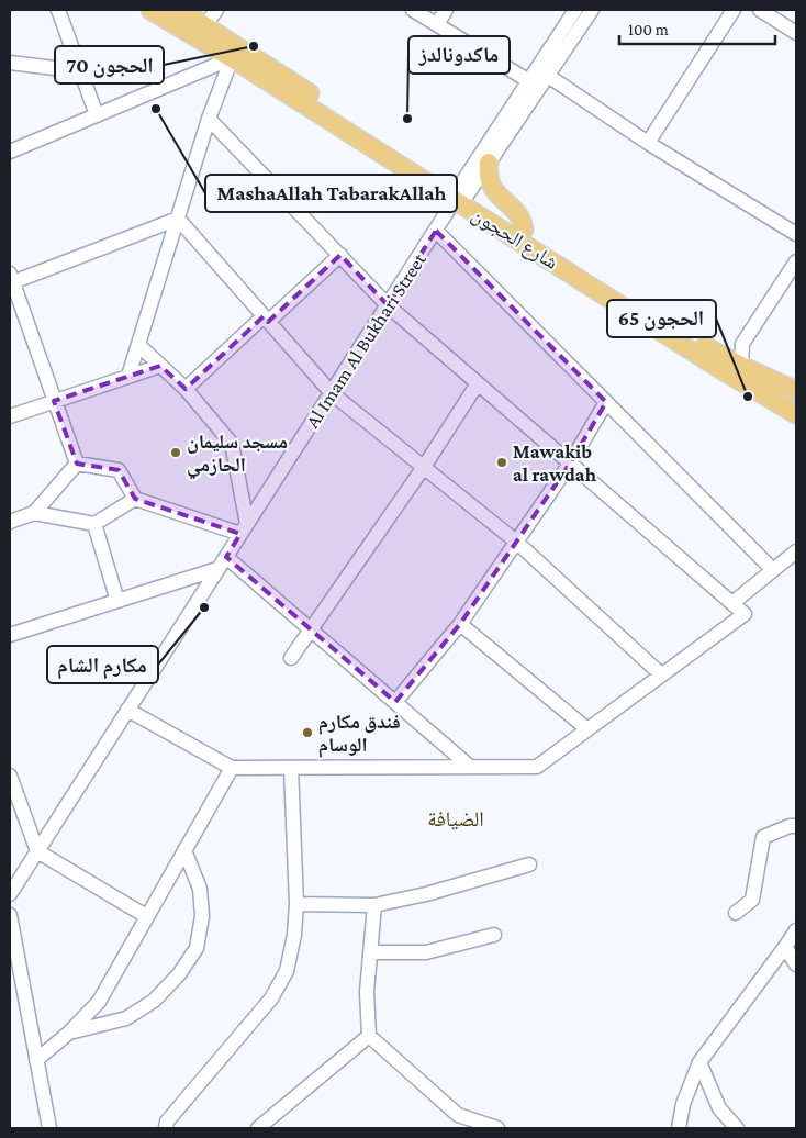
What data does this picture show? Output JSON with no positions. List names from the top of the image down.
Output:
{
  "streets": {
    "main road": ["شارع الحجون"],
    "street": ["Al Imam Al Bukhari Street"]
  },
  "crossings": [
    ["شارع الحجون", "Al Imam Al Bukhari Street"]
  ],
  "districts": ["الضيافة"],
  "places": [
    "الحجون 70",
    "MashaAllah TabarakAllah",
    "ماكدونالدز",
    "الحجون 65",
    "مسجد سليمان الحازمي",
    "Mawakib al rawdah",
    "مكارم الشام",
    "فندق مكارم الوسام"
  ],
  "scale_bar": "100 m"
}
